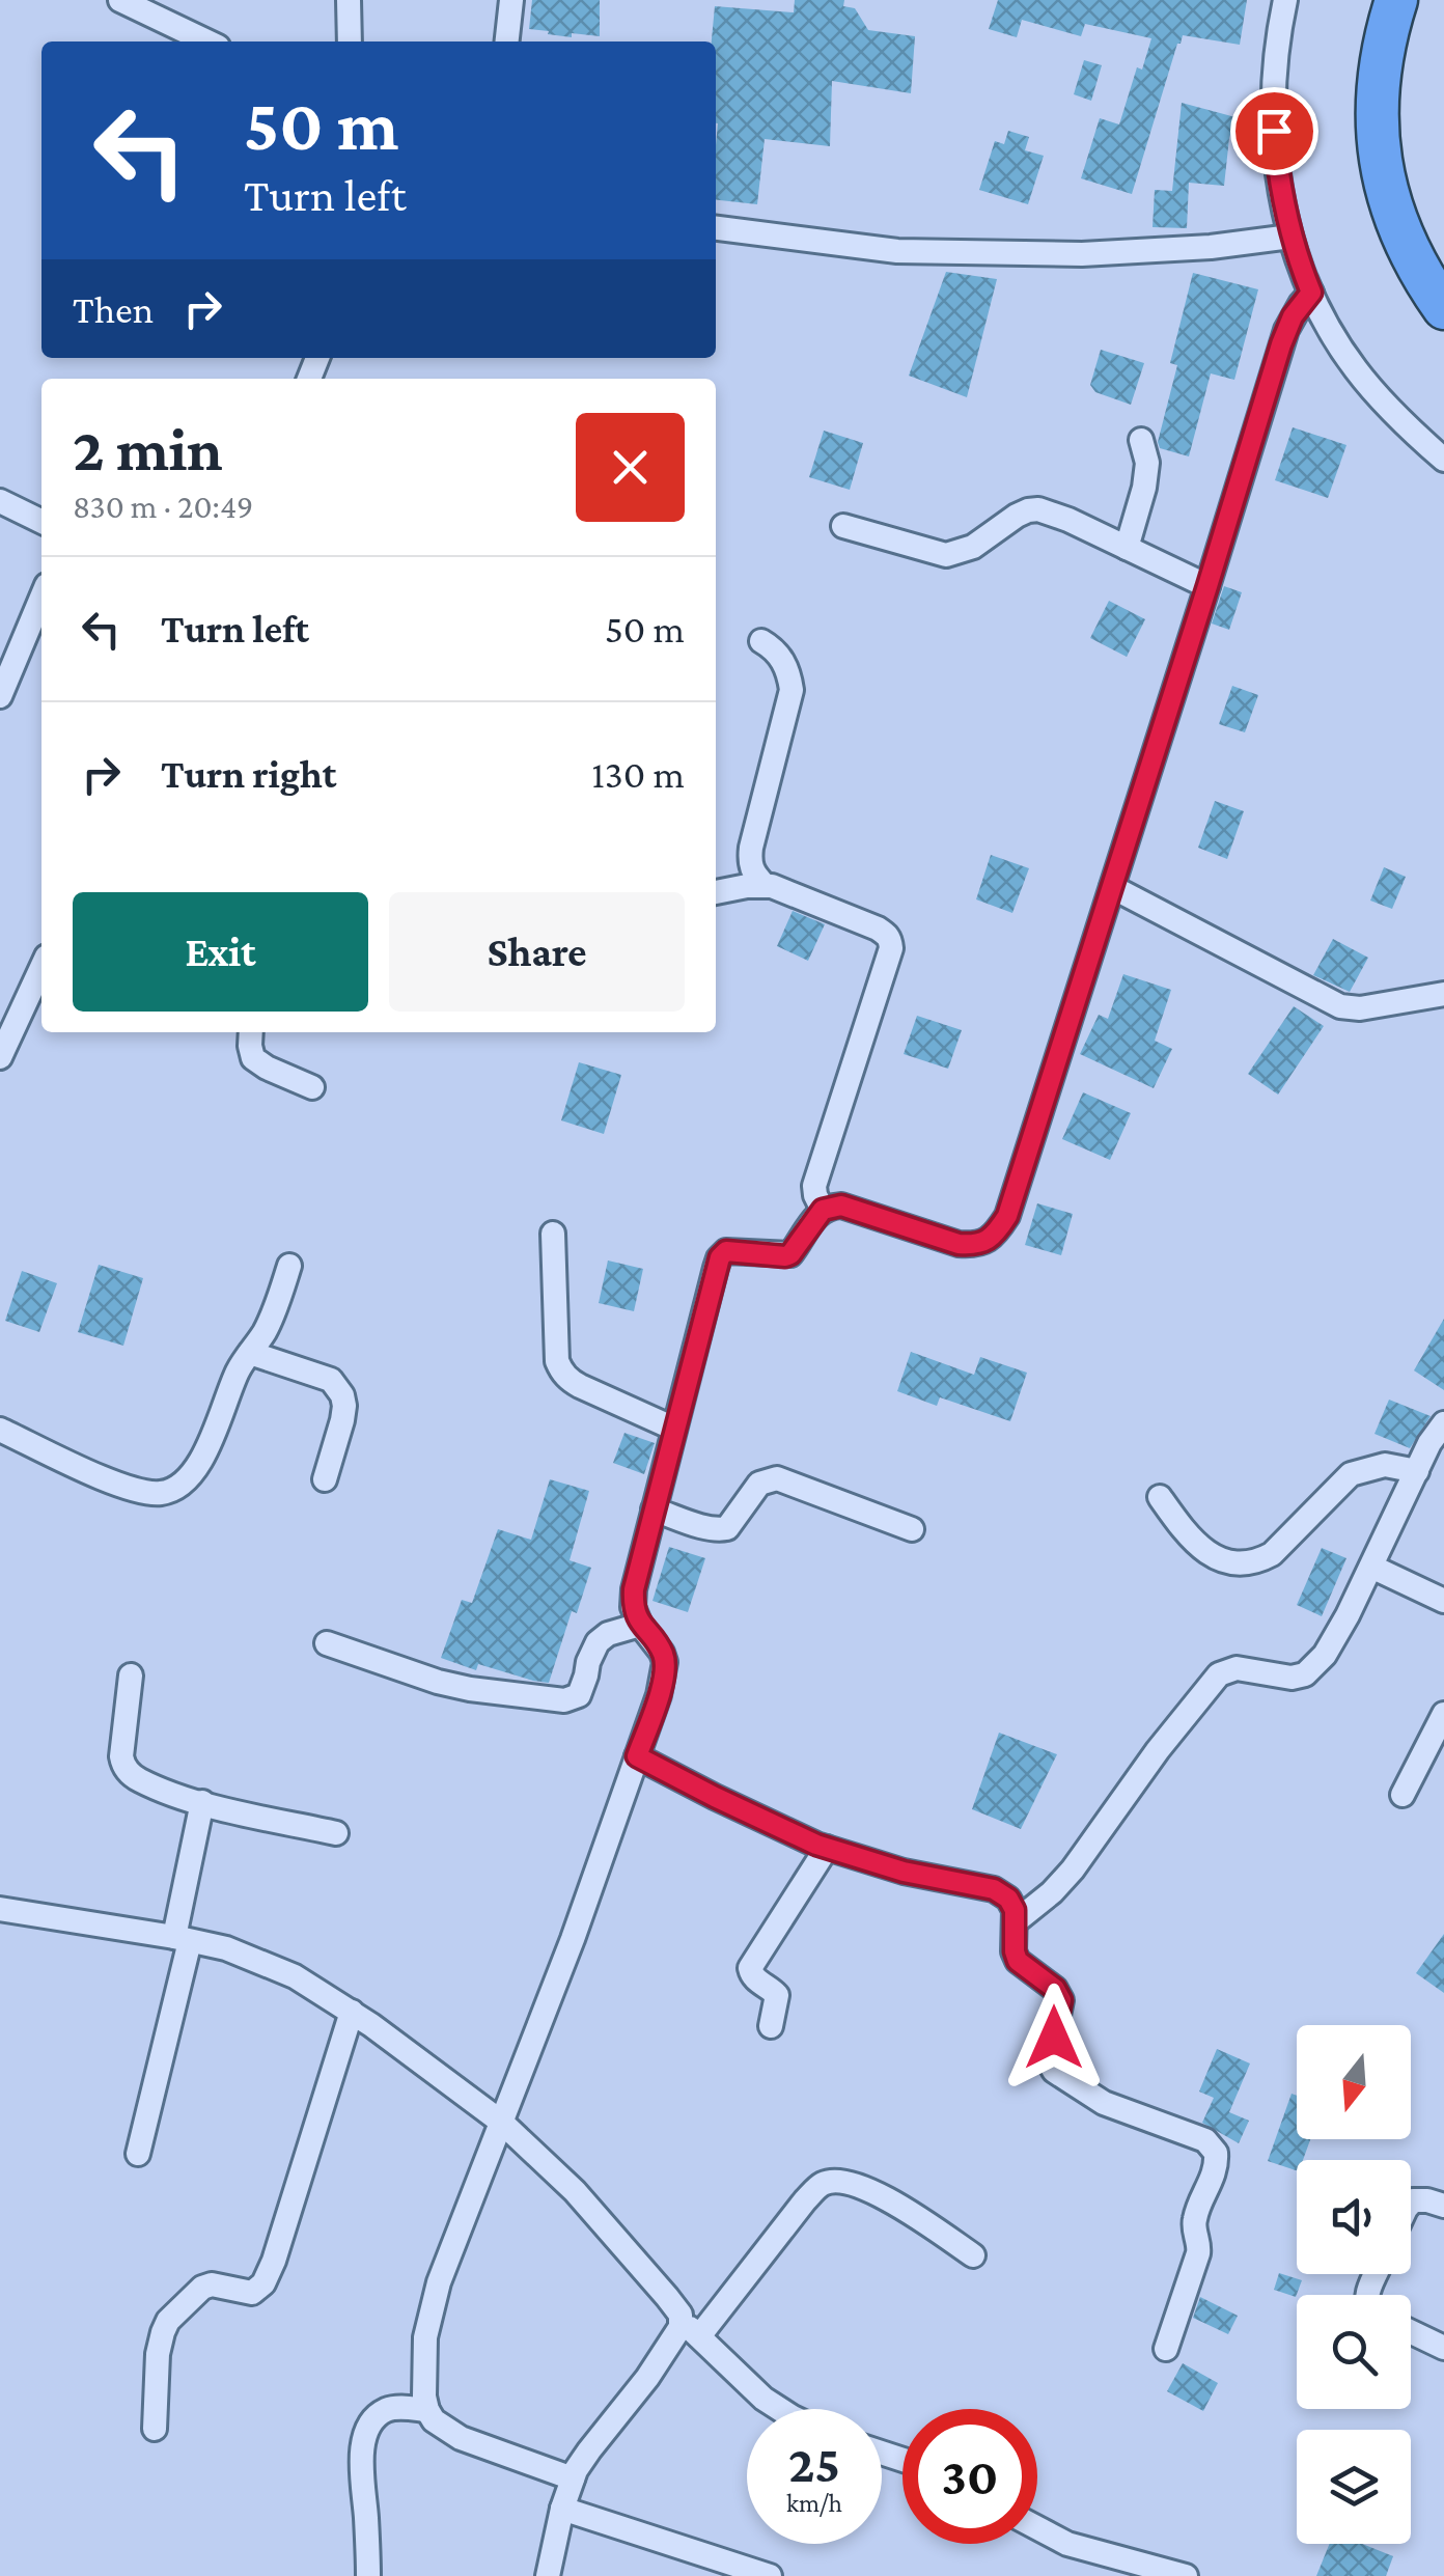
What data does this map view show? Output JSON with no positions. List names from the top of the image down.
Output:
{
  "north": "bottom",
  "page": {
    "turn": ["50 m", "Turn left"],
    "then": "Then",
    "heading": ["2 min", "830 m · 20:49"],
    "list": [
      {
        "name": "Turn left",
        "value": "50 m"
      },
      {
        "name": "Turn right",
        "value": "130 m"
      }
    ],
    "buttons": ["Exit", "Share"],
    "speed": "25 km/h",
    "limit": "30"
  }
}
